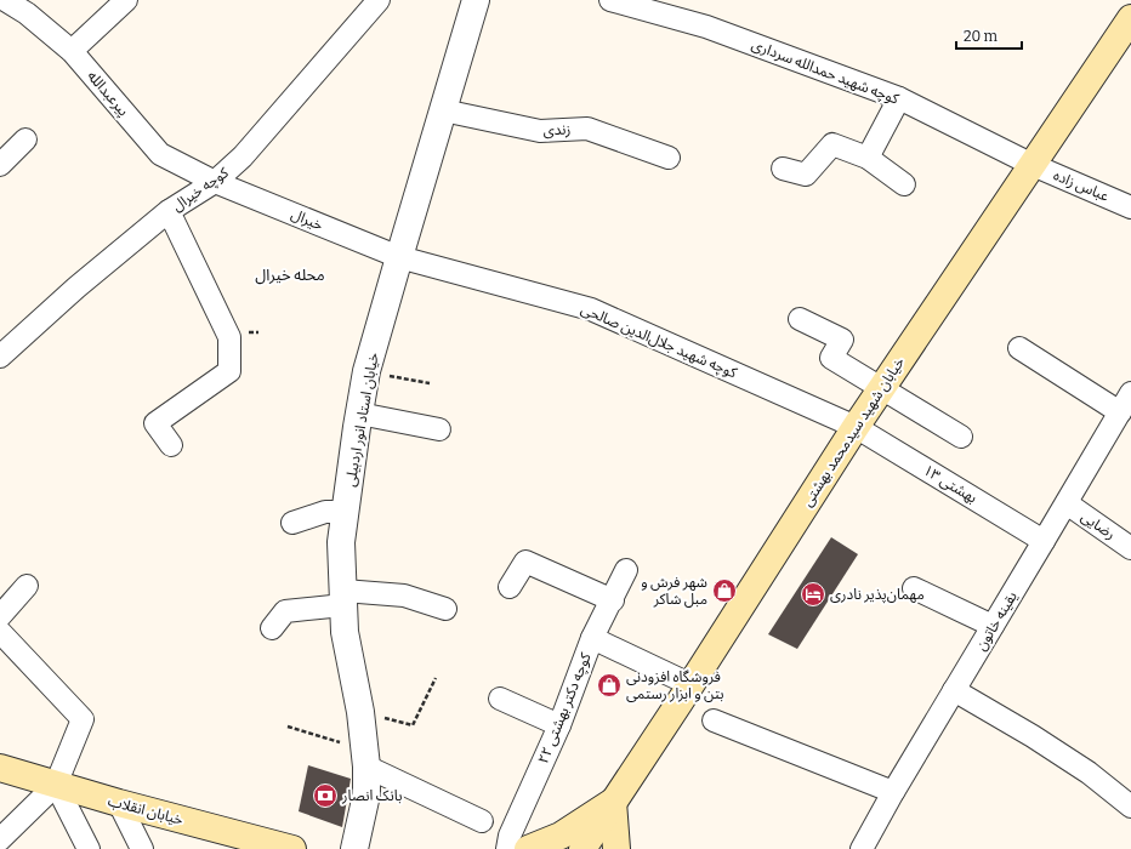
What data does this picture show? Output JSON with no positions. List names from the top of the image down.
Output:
{
  "streets": {
    "main road": ["خیابان شهید سیدمحمد بهشتی", "خیابان انقلاب"],
    "street": [
      "کوچه شهید حمدالله سرداری",
      "پیرعبدالله",
      "زندی",
      "عباس زاده",
      "کوچه خیرال",
      "خیرال",
      "کوچه شهید جلال‌الدین صالحی",
      "خیابان استاد انور اردبیلی",
      "بهشتی ۱۳",
      "رضایی",
      "یقینه خاتون",
      "کوچه دکتر بهشتی ۲۲"
    ]
  },
  "crossings": [
    ["کوچه شهید حمدالله سرداری", "عباس زاده"],
    ["کوچه شهید حمدالله سرداری", "خیابان شهید سیدمحمد بهشتی"],
    ["پیرعبدالله", "کوچه خیرال"],
    ["پیرعبدالله", "خیرال"],
    ["زندی", "خیابان استاد انور اردبیلی"],
    ["عباس زاده", "خیابان شهید سیدمحمد بهشتی"],
    ["کوچه خیرال", "خیرال"],
    ["خیرال", "کوچه شهید جلال‌الدین صالحی"],
    ["خیرال", "خیابان استاد انور اردبیلی"],
    ["کوچه شهید جلال‌الدین صالحی", "خیابان استاد انور اردبیلی"],
    ["کوچه شهید جلال‌الدین صالحی", "خیابان شهید سیدمحمد بهشتی"],
    ["کوچه شهید جلال‌الدین صالحی", "بهشتی ۱۳"],
    ["خیابان شهید سیدمحمد بهشتی", "بهشتی ۱۳"],
    ["بهشتی ۱۳", "یقینه خاتون"],
    ["رضایی", "یقینه خاتون"]
  ],
  "districts": ["محله خیرال"],
  "places": {
    "shop": ["شهر فرش و مبل شاکر", "فروشگاه افزودنی بتن و ابزار رستمی"],
    "hotel": ["مهمان‌پذیر نادری"],
    "bank": ["بانک انصار"]
  },
  "scale_bar": "20 m"
}
